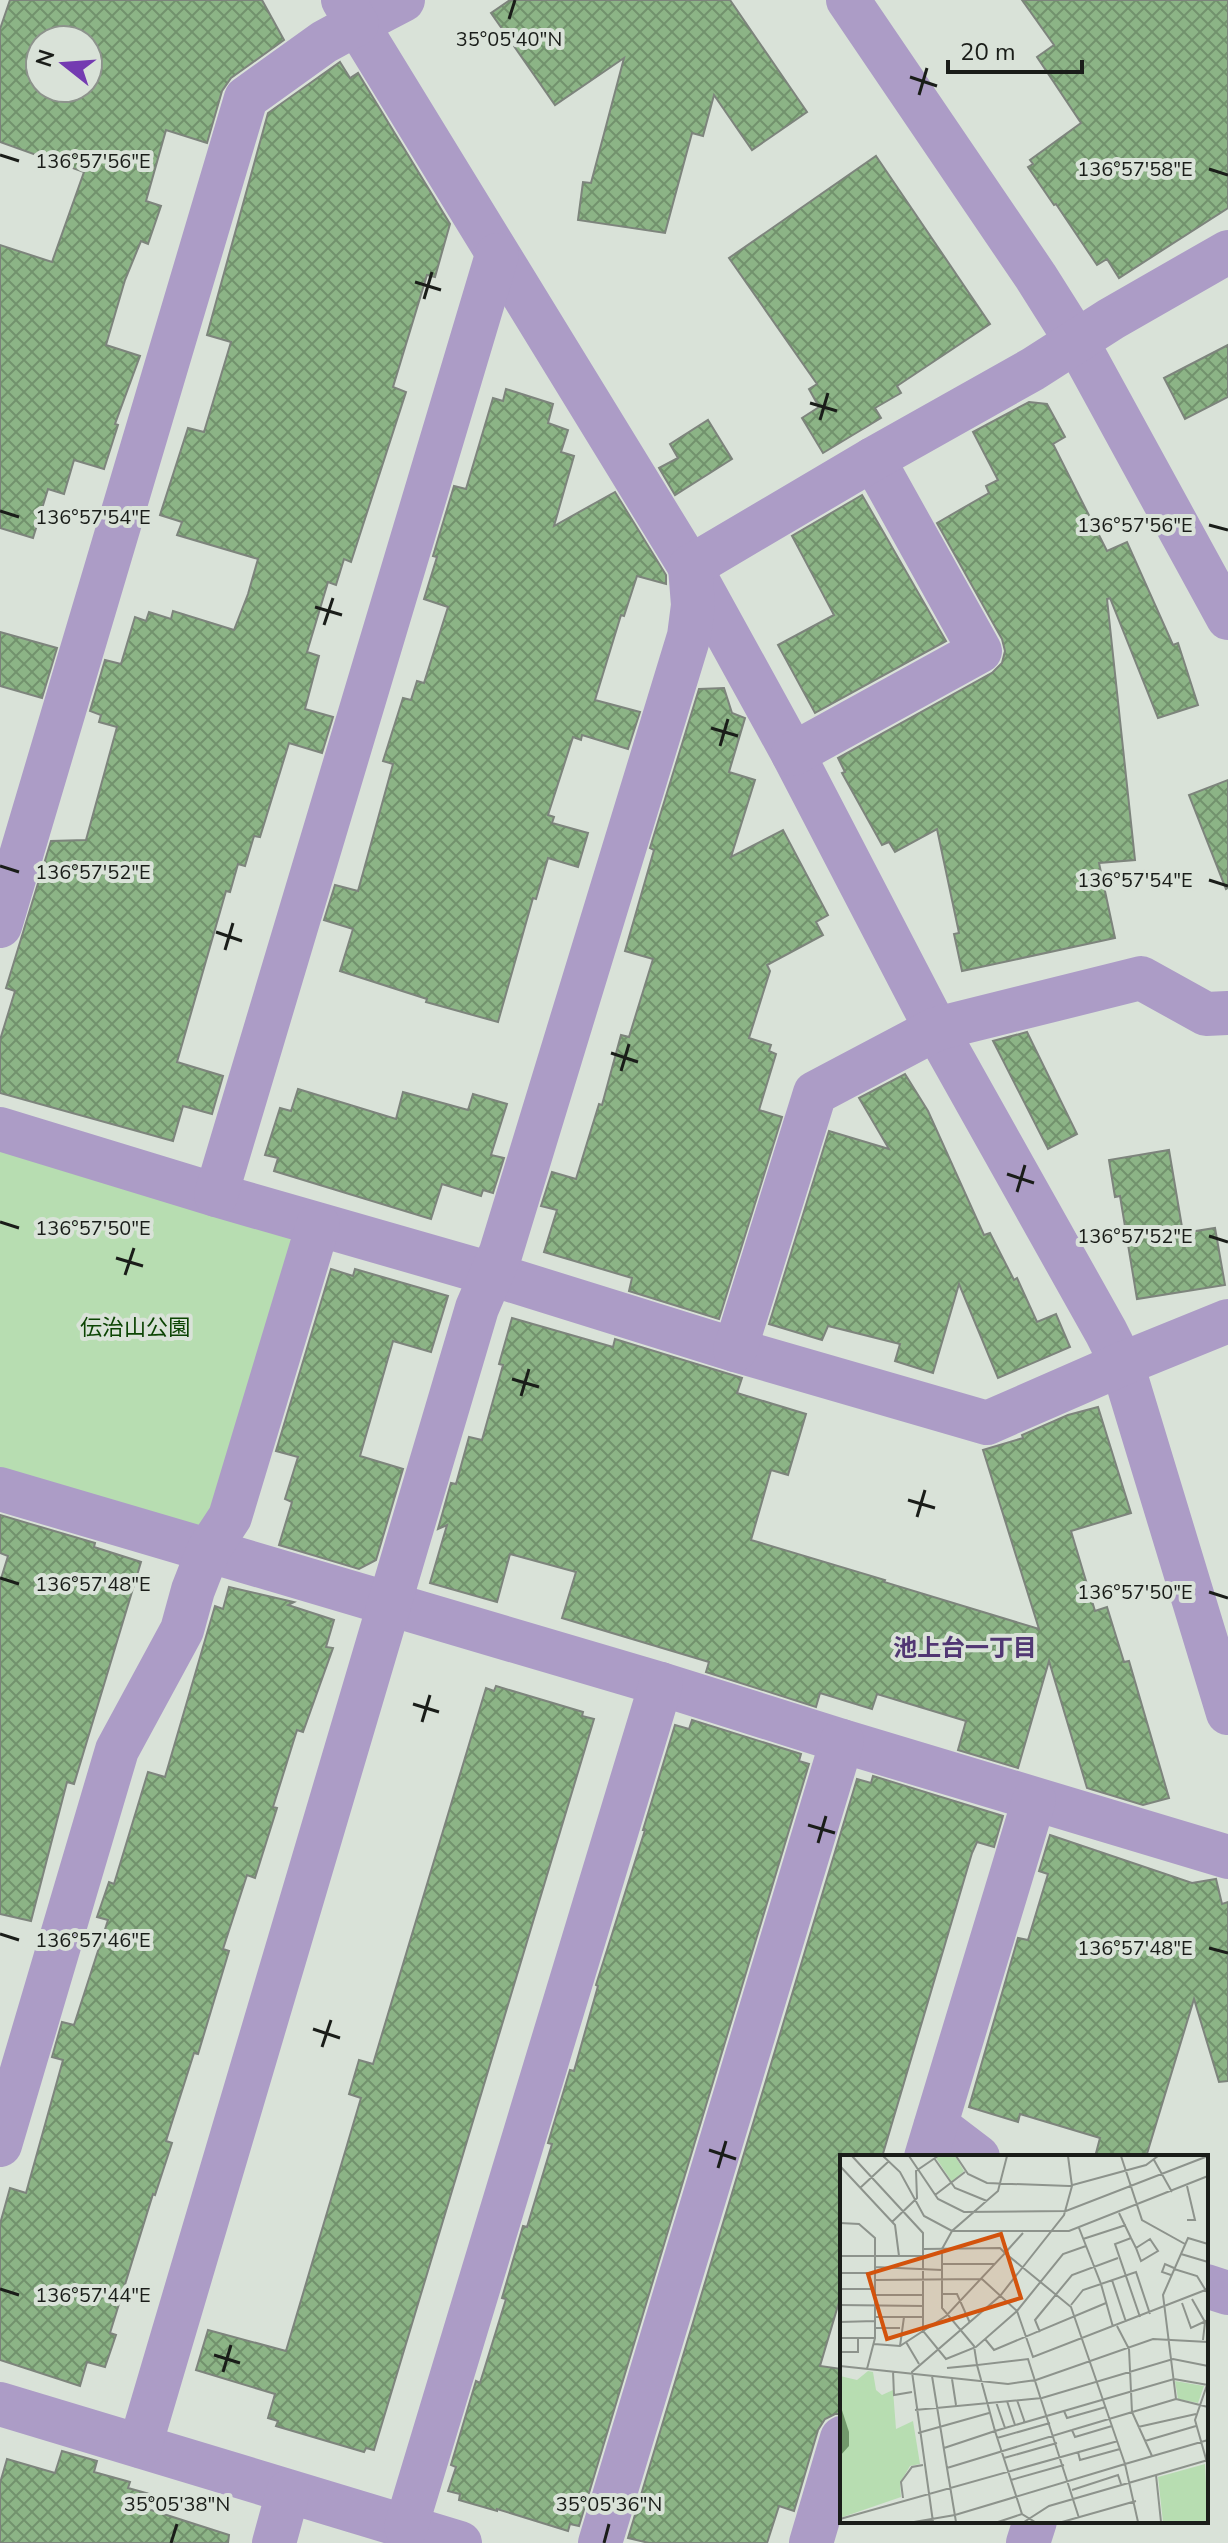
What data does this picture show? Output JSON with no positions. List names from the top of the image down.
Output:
{
  "districts": ["池上台一丁目"],
  "parks": ["伝治山公園"],
  "scale_bar": "20 m",
  "north": "left",
  "coordinates": [
    "35°05'40\"N",
    "136°57'56\"E",
    "136°57'58\"E",
    "136°57'54\"E",
    "136°57'52\"E",
    "136°57'50\"E",
    "136°57'48\"E",
    "136°57'46\"E",
    "136°57'44\"E",
    "35°05'38\"N",
    "35°05'36\"N"
  ]
}
